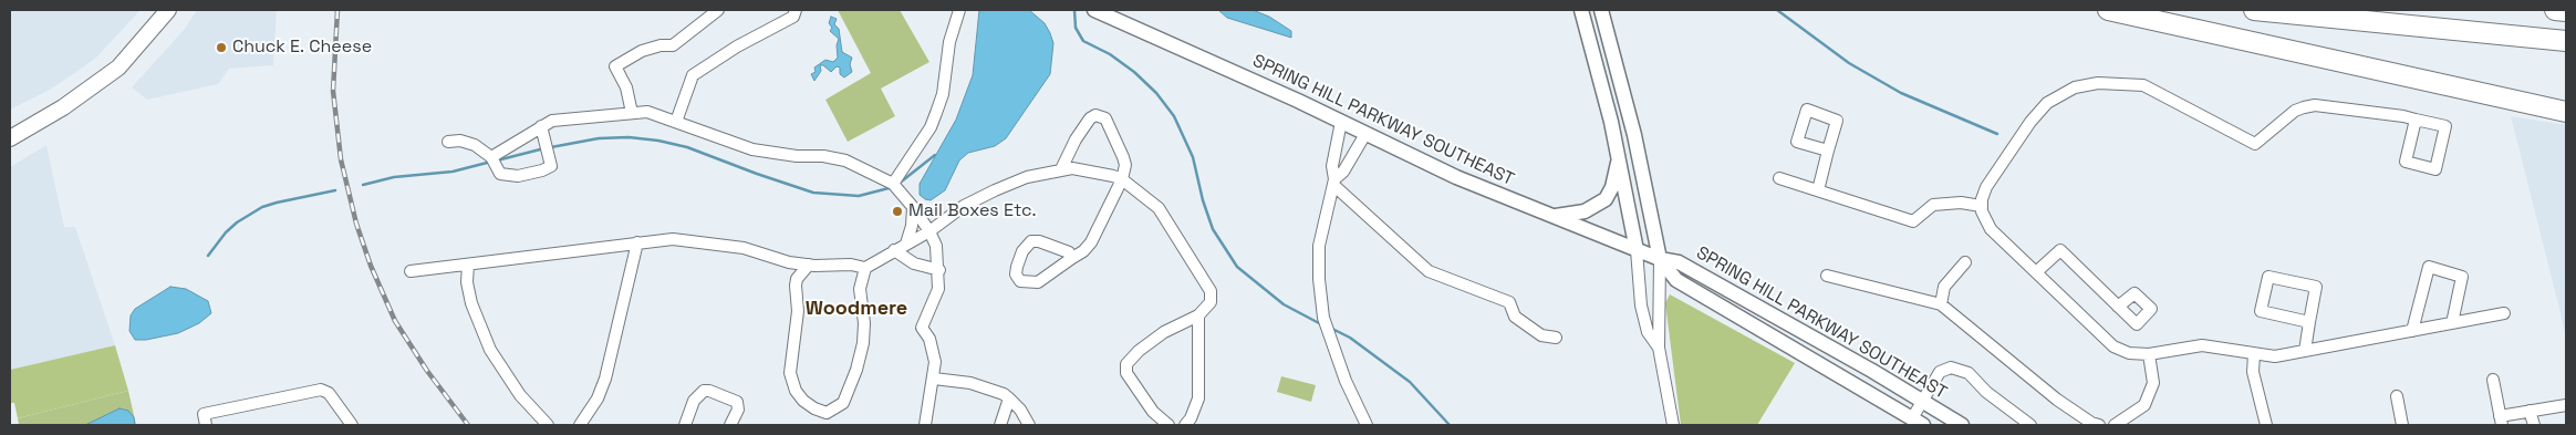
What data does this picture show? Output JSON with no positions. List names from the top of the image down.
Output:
{
  "streets": {
    "street": ["SPRING HILL PARKWAY SOUTHEAST"]
  },
  "districts": ["Woodmere"],
  "places": ["Chuck E. Cheese", "Mail Boxes Etc."]
}
